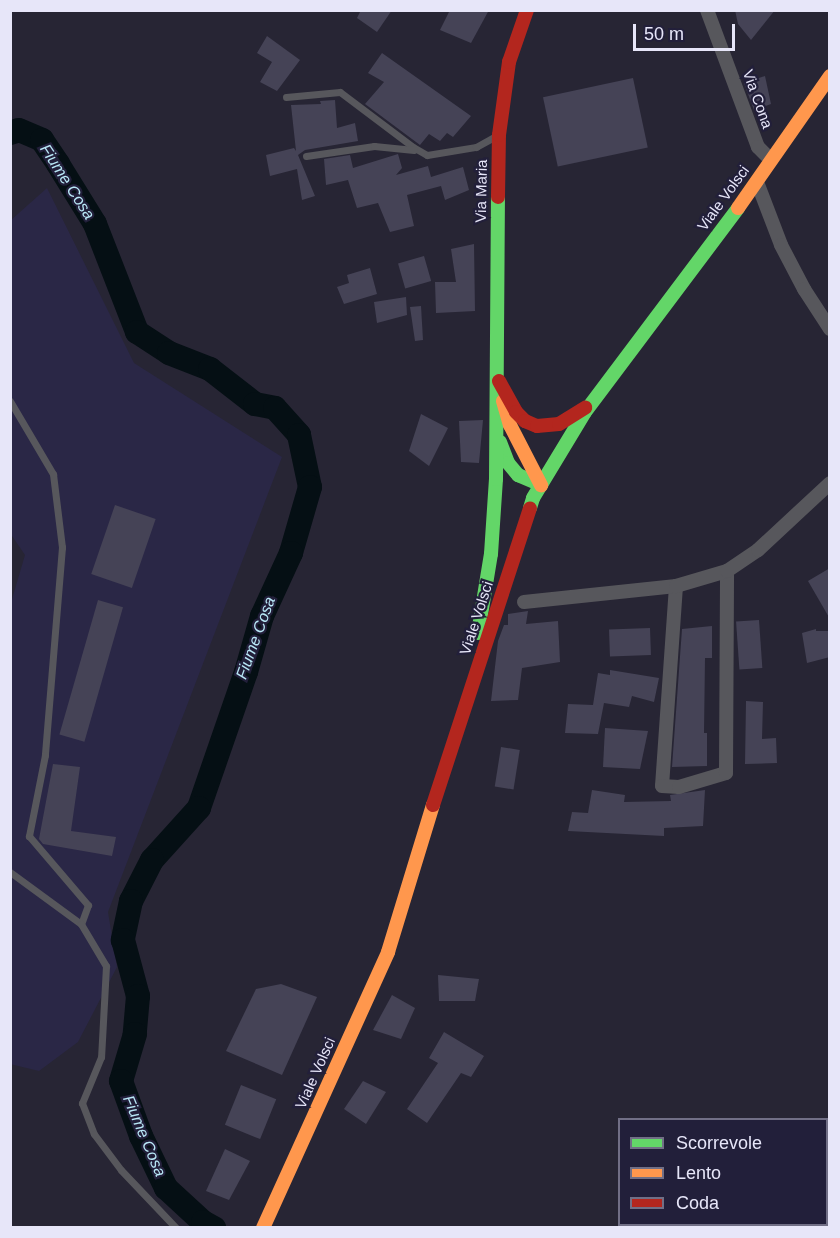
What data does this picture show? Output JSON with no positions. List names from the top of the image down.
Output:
{
  "streets": {
    "main road": ["Via Maria", "Viale Volsci"],
    "street": ["Via Cona"]
  },
  "crossings": [
    ["Via Cona", "Viale Volsci"]
  ],
  "water": ["Fiume Cosa"],
  "legend": ["Scorrevole", "Lento", "Coda"],
  "scale_bar": "50 m"
}
